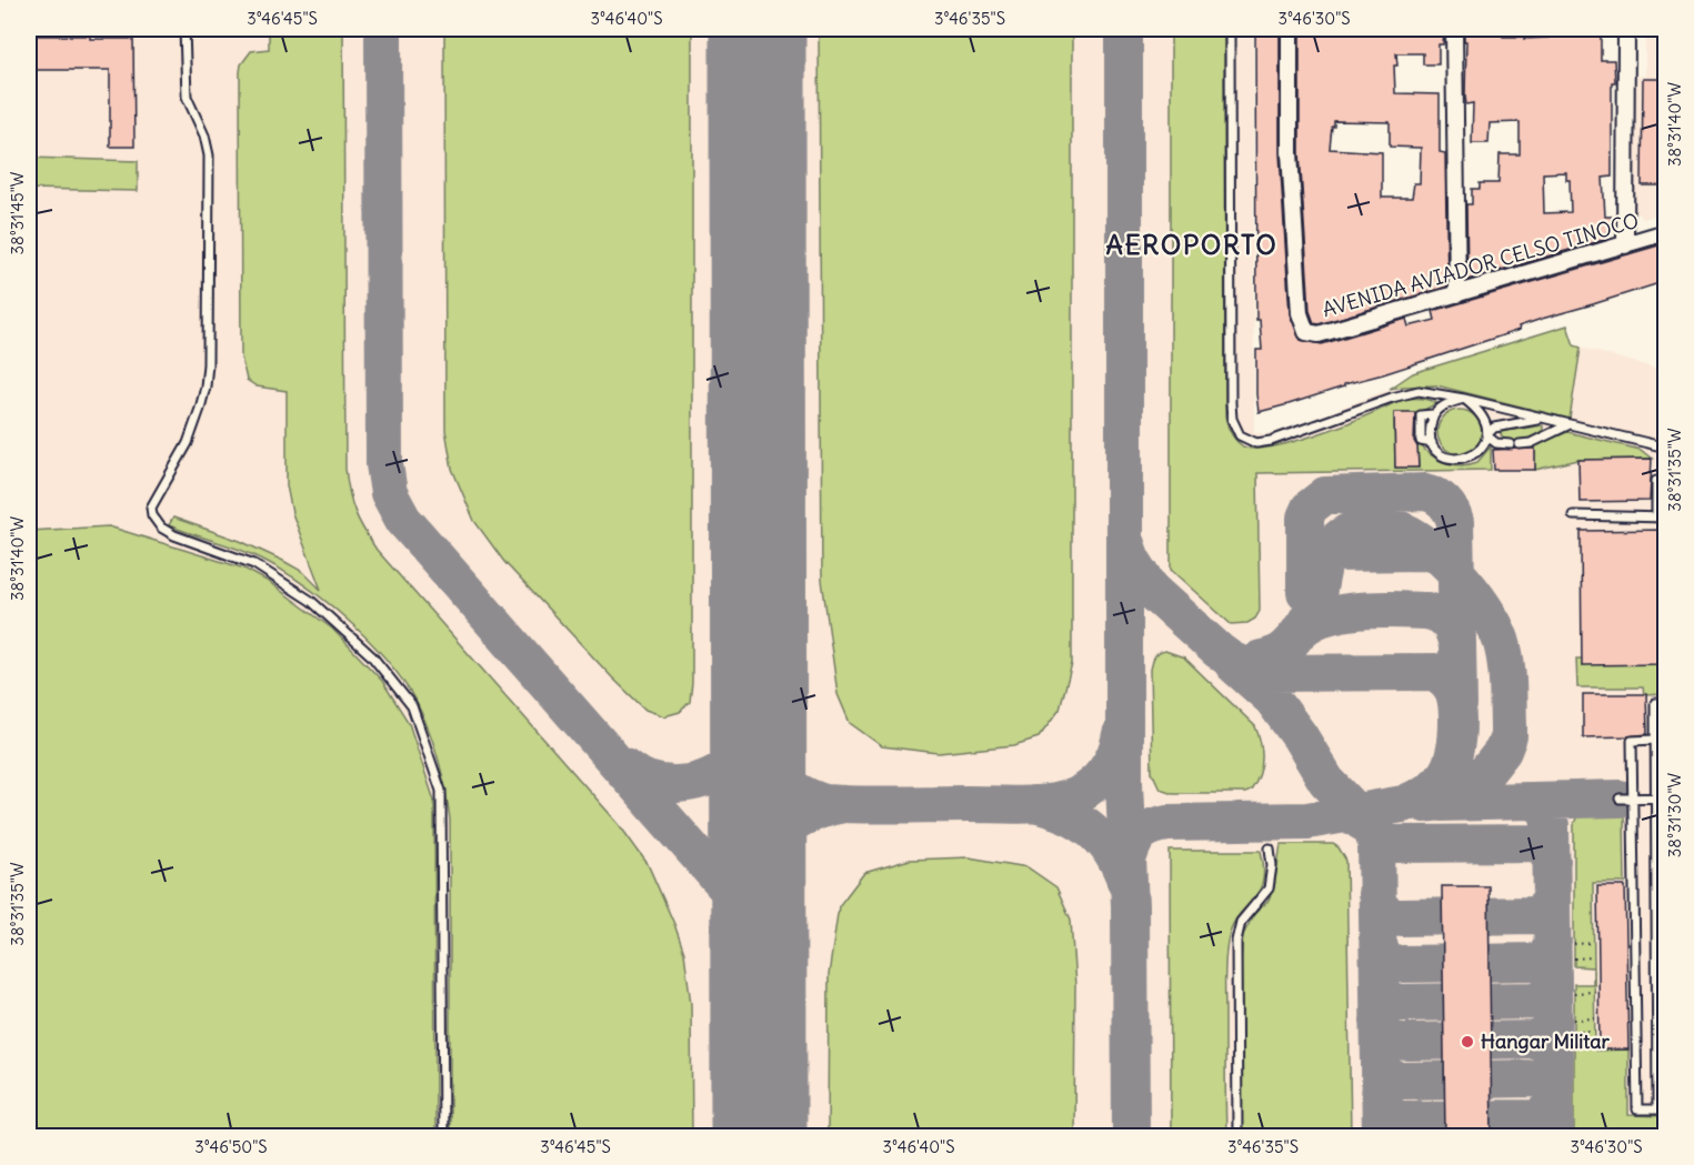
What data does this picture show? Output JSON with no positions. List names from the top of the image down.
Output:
{
  "streets": {
    "street": ["AVENIDA AVIADOR CELSO TINOCO"]
  },
  "districts": ["AEROPORTO"],
  "places": ["Hangar Militar"],
  "coordinates": [
    "3°46'45\"S",
    "3°46'40\"S",
    "3°46'35\"S",
    "3°46'30\"S",
    "38°31'40\"W",
    "38°31'45\"W",
    "38°31'35\"W",
    "38°31'30\"W",
    "3°46'50\"S"
  ]
}
